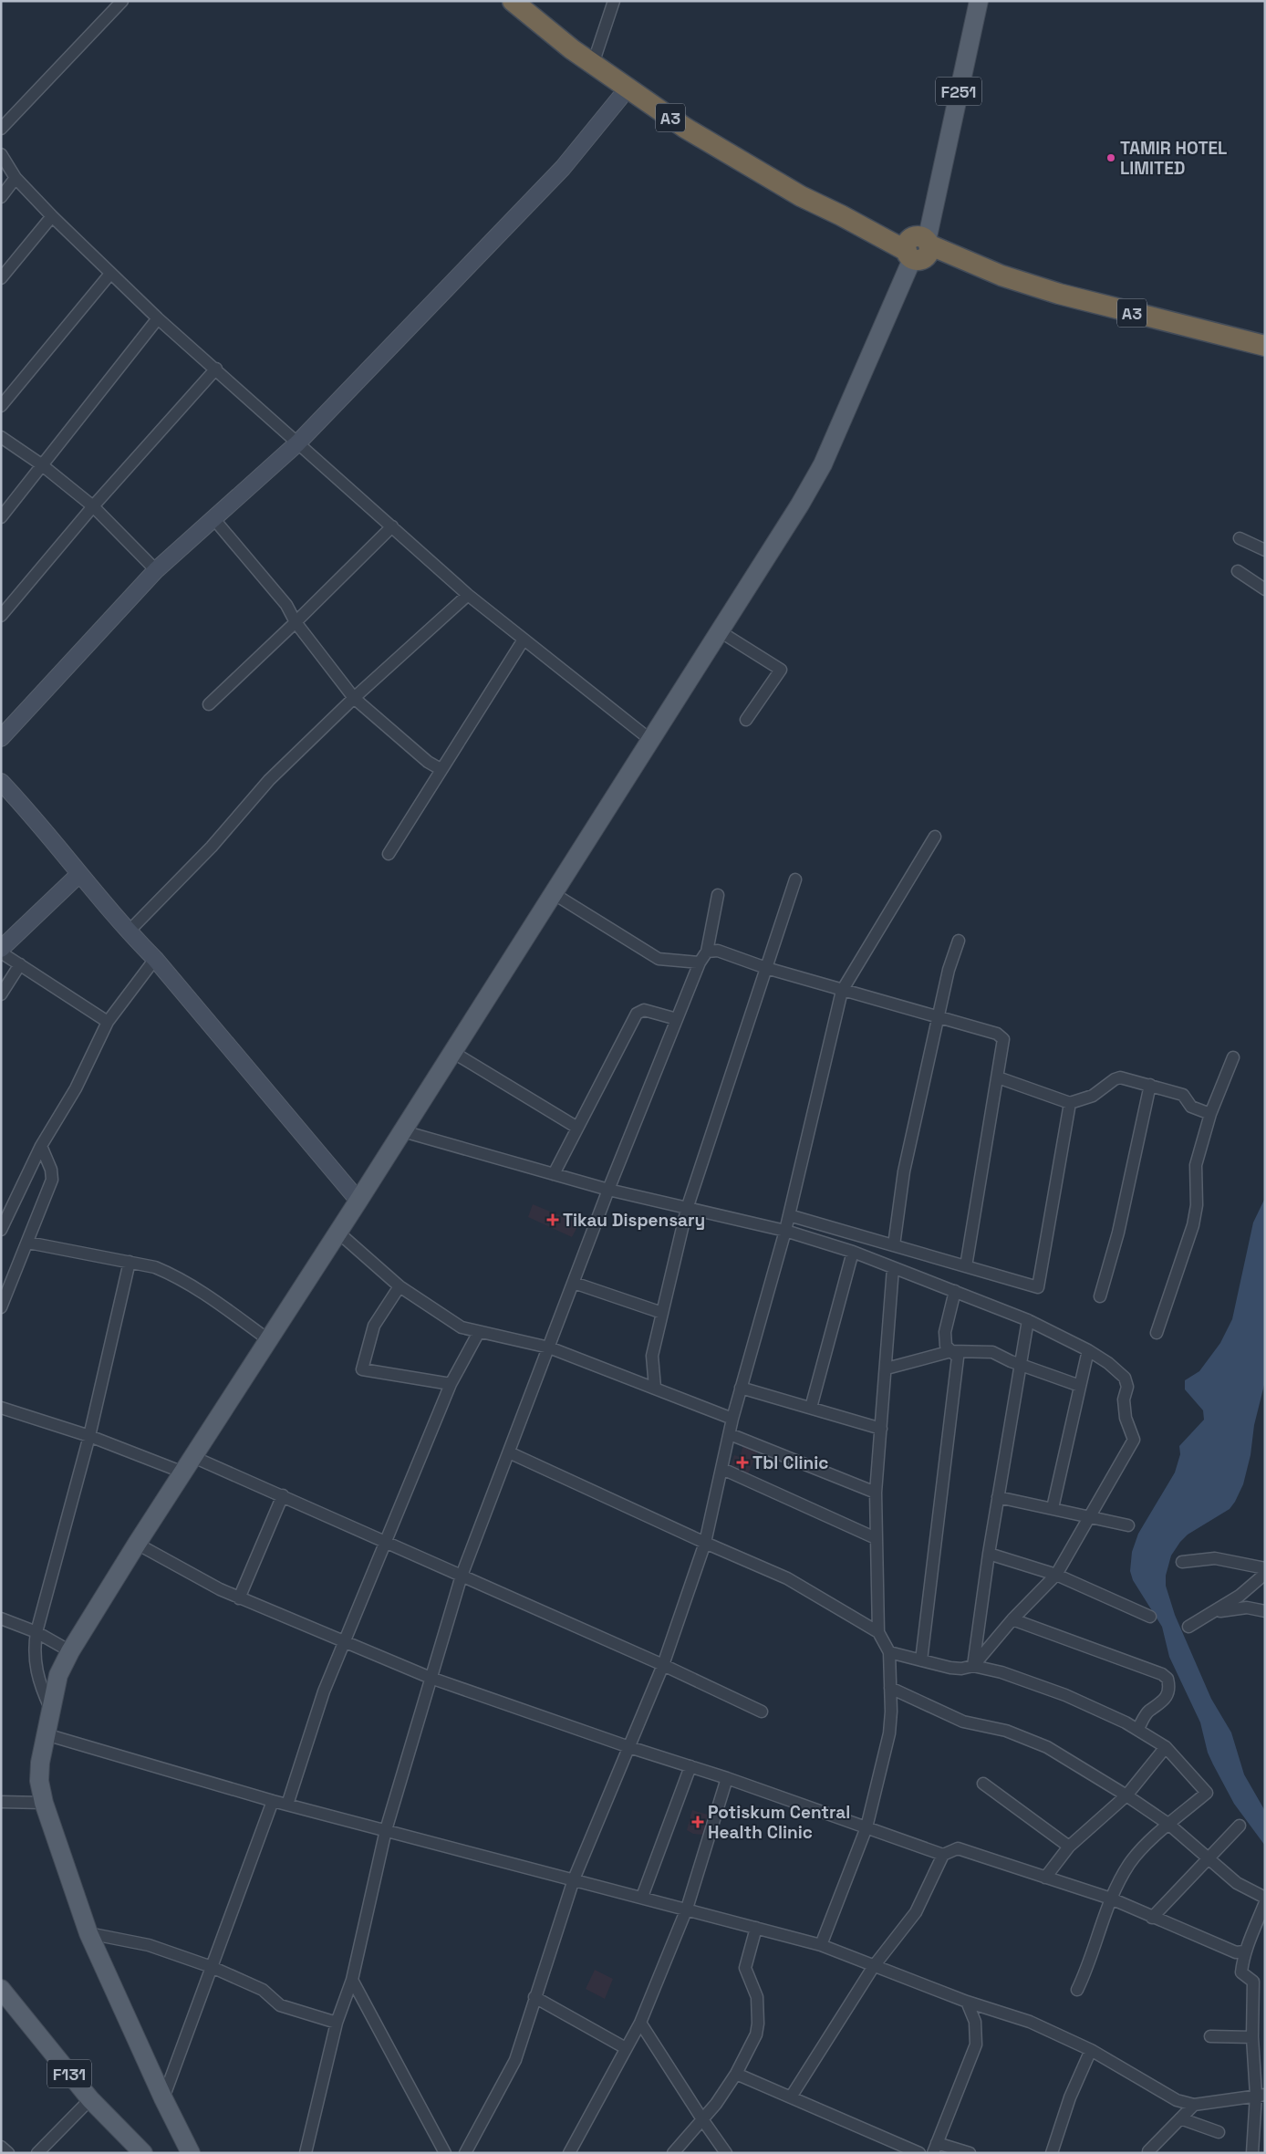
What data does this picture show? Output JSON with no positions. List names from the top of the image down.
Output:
{
  "streets": {
    "highway": ["A3"],
    "main road": ["F251", "F131"]
  },
  "crossings": [
    ["F251", "A3"]
  ],
  "places": {
    "other": ["TAMIR HOTEL LIMITED"],
    "health": ["Tikau Dispensary", "Tbl Clinic", "Potiskum Central Health Clinic"]
  }
}
